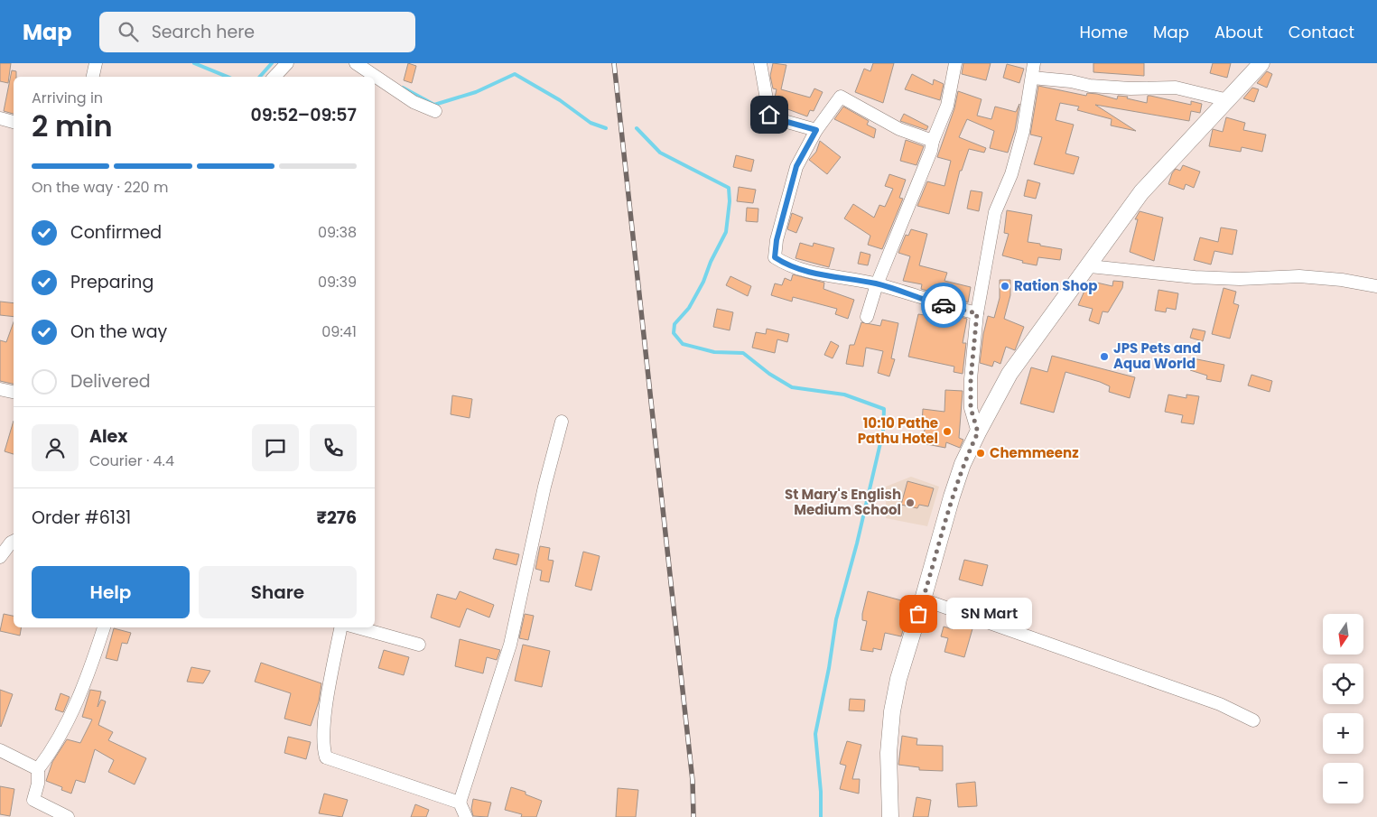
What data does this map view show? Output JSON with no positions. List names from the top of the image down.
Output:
{
  "places": [
    "Ration Shop",
    "JPS Pets and Aqua World",
    "10:10 Pathe Pathu Hotel",
    "Chemmeenz",
    "St Mary's English Medium School",
    "SN Mart"
  ],
  "north": "bottom",
  "page": {
    "header": "Map",
    "search": "Search here",
    "nav": [
      "Home",
      "Map",
      "About",
      "Contact"
    ],
    "heading": ["2 min", "Arriving in", "09:52–09:57"],
    "panel": [
      "Alex",
      "Courier · 4.4",
      "Order #6131",
      "₹276"
    ],
    "bar": "On the way · 220 m",
    "list": [
      ["Confirmed", "09:38"],
      ["Preparing", "09:39"],
      ["On the way", "09:41"],
      "Delivered"
    ],
    "buttons": ["Help", "Share"],
    "bubble": "SN Mart",
    "map_buttons": ["+", "−"]
  }
}
